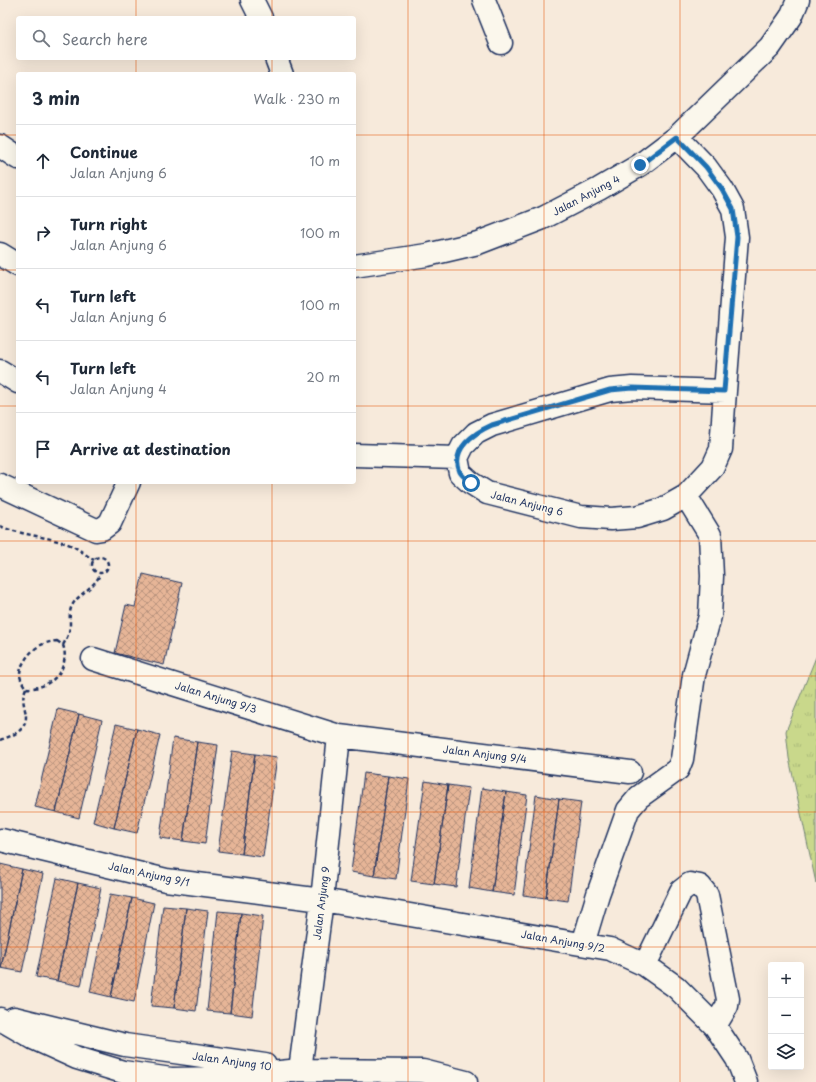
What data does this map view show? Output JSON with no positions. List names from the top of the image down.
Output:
{
  "streets": {
    "street": [
      "Jalan Anjung 4",
      "Jalan Anjung 6",
      "Jalan Anjung 9/3",
      "Jalan Anjung 9/4",
      "Jalan Anjung 9/1",
      "Jalan Anjung 9",
      "Jalan Anjung 9/2",
      "Jalan Anjung 10"
    ]
  },
  "crossings": [
    ["Jalan Anjung 4", "Jalan Anjung 6"],
    ["Jalan Anjung 9/3", "Jalan Anjung 9/4"],
    ["Jalan Anjung 9/3", "Jalan Anjung 9"],
    ["Jalan Anjung 9/4", "Jalan Anjung 9"],
    ["Jalan Anjung 9/1", "Jalan Anjung 9"],
    ["Jalan Anjung 9/1", "Jalan Anjung 9/2"],
    ["Jalan Anjung 9", "Jalan Anjung 9/2"],
    ["Jalan Anjung 9", "Jalan Anjung 10"]
  ],
  "page": {
    "search": "Search here",
    "heading": ["3 min", "Walk · 230 m"],
    "list": [
      ["Continue", "Jalan Anjung 6", "10 m"],
      ["Turn right", "Jalan Anjung 6", "100 m"],
      ["Turn left", "Jalan Anjung 6", "100 m"],
      ["Turn left", "Jalan Anjung 4", "20 m"],
      "Arrive at destination"
    ],
    "map_buttons": ["+", "−"]
  }
}
